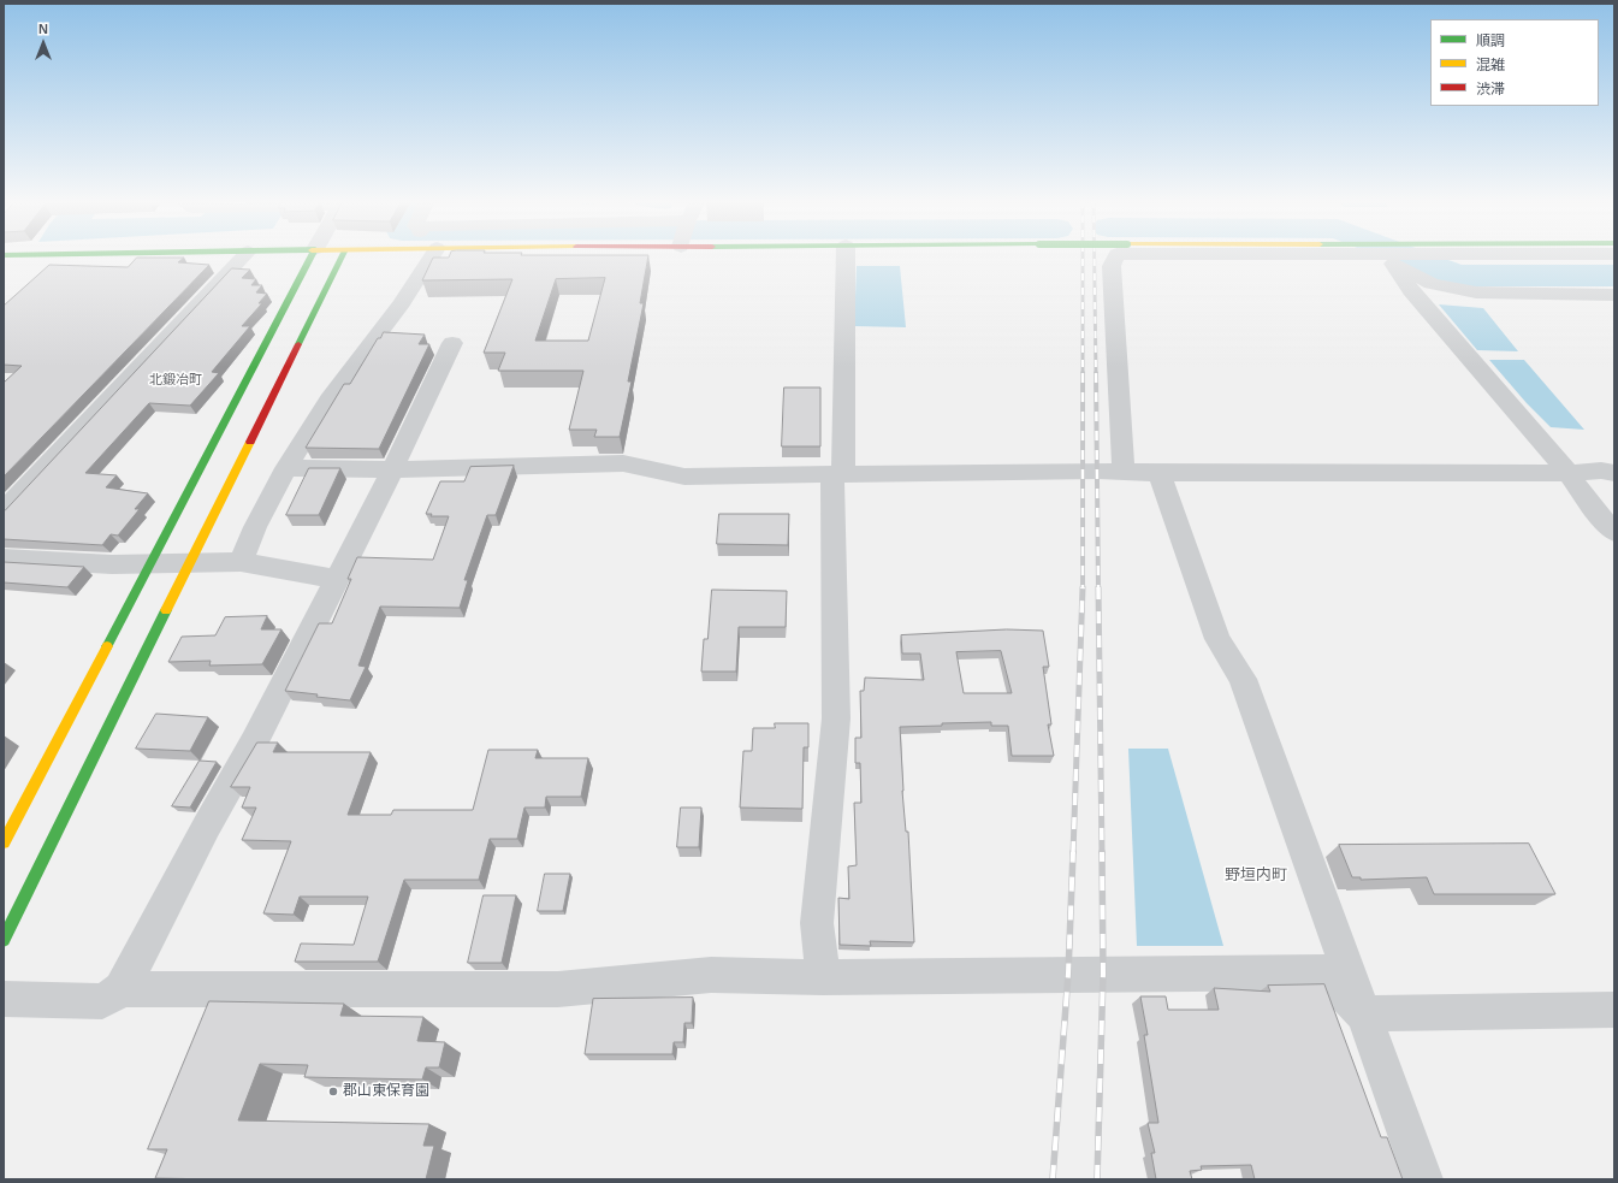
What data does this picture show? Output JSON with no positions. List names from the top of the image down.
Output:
{
  "districts": ["北鍛冶町", "野垣内町"],
  "places": ["郡山東保育園"],
  "legend": ["順調", "混雑", "渋滞"],
  "north": "top"
}
